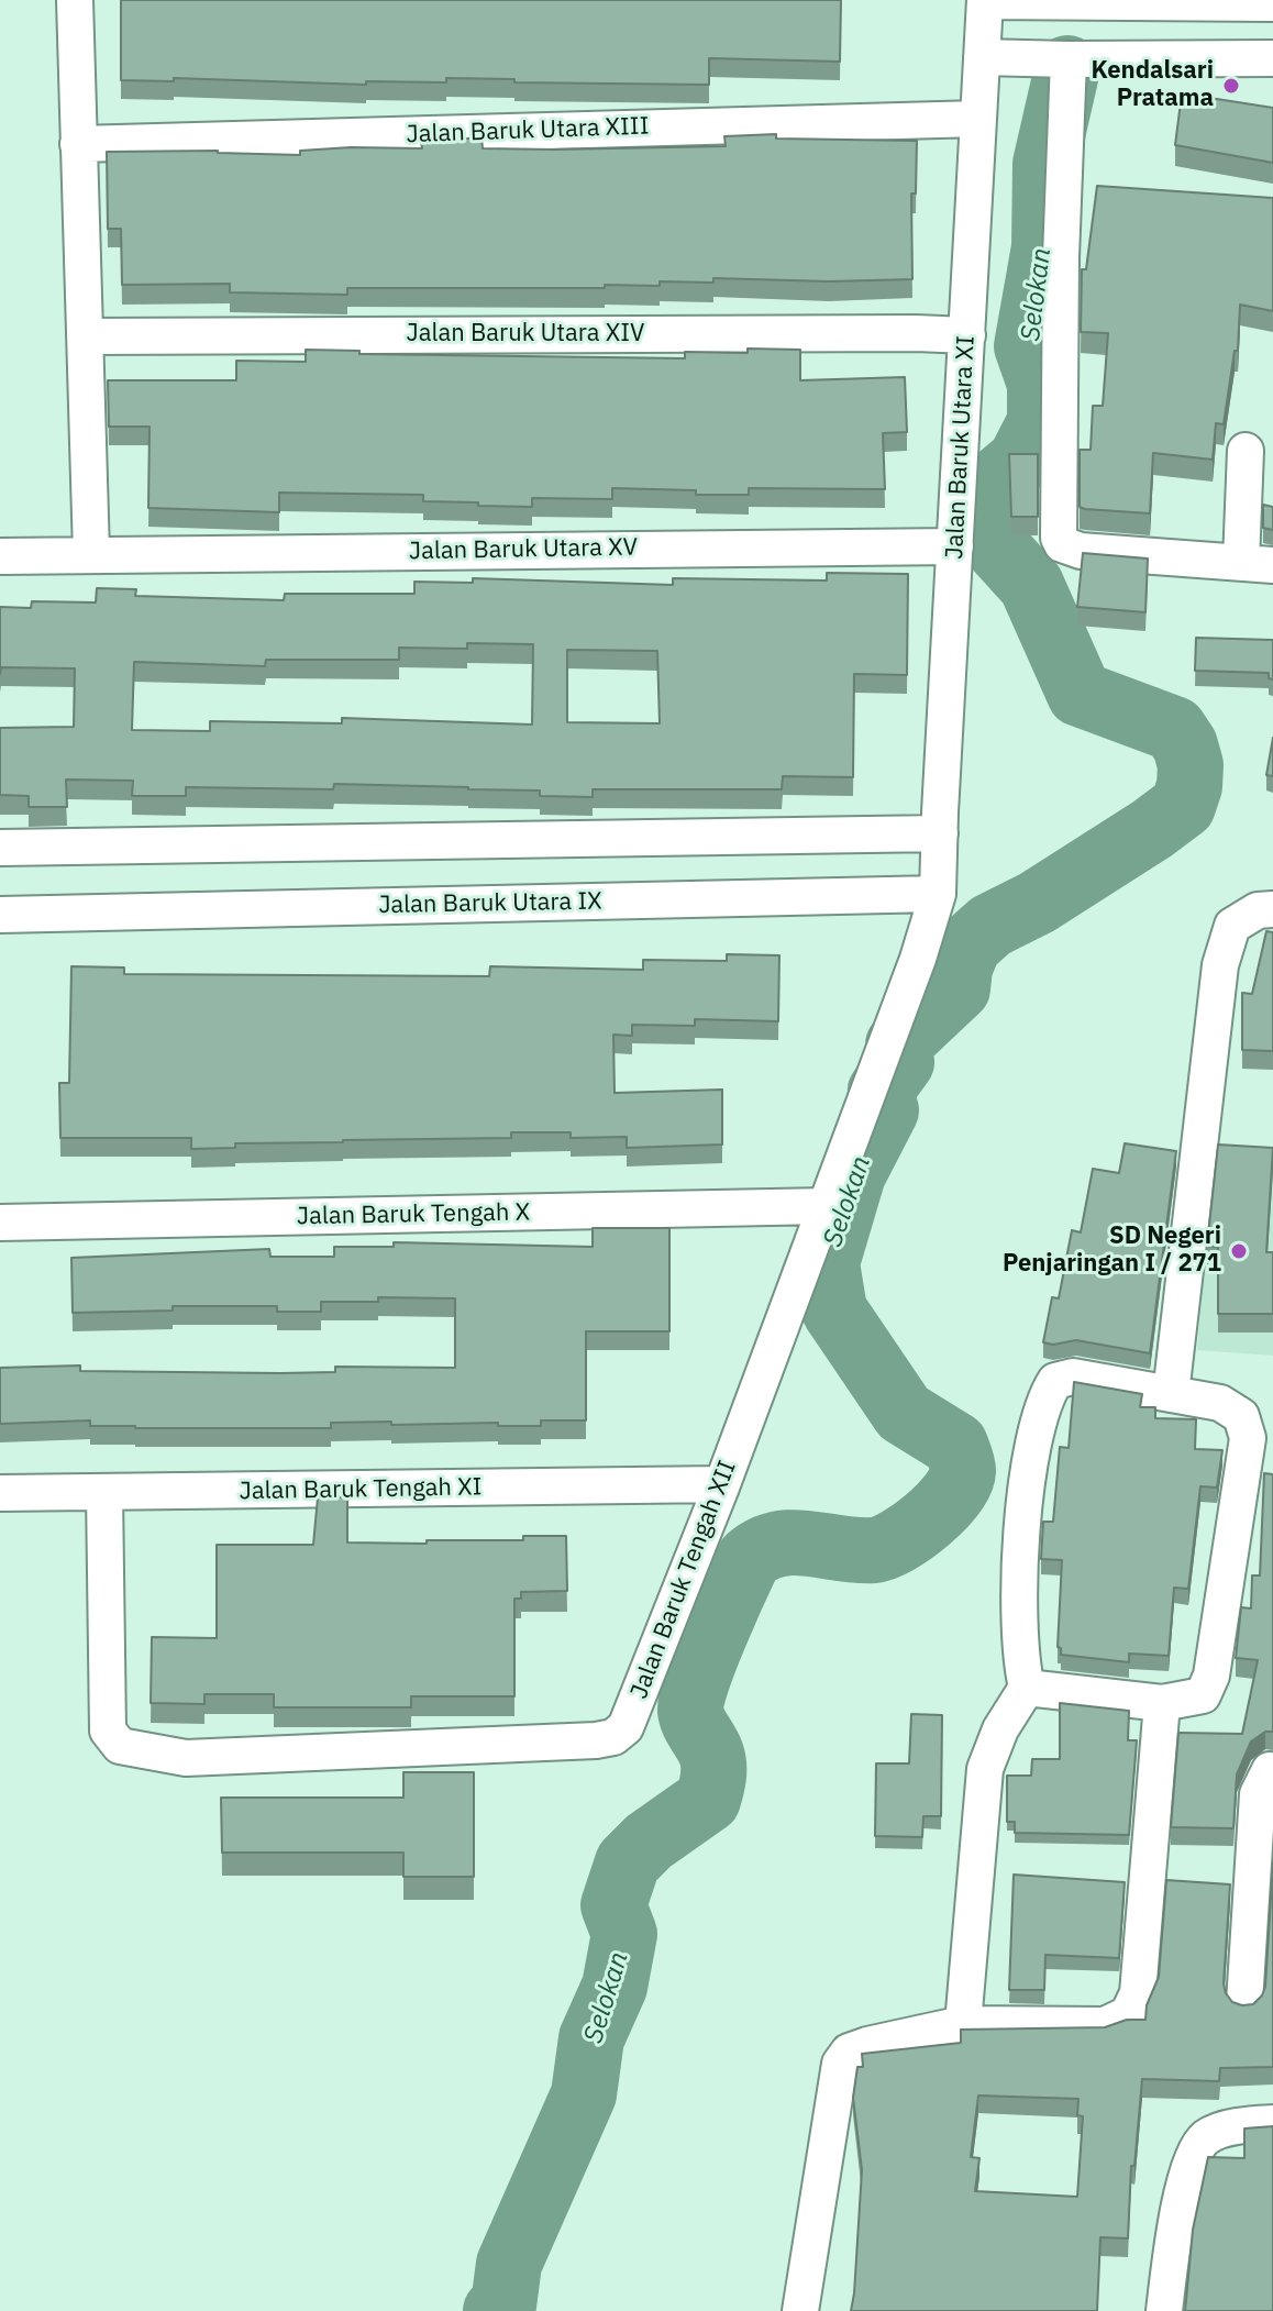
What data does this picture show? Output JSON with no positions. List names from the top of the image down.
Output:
{
  "streets": {
    "street": [
      "Jalan Baruk Utara XIII",
      "Jalan Baruk Utara XIV",
      "Jalan Baruk Utara XI",
      "Jalan Baruk Utara XV",
      "Jalan Baruk Utara IX",
      "Jalan Baruk Tengah X",
      "Jalan Baruk Tengah XI",
      "Jalan Baruk Tengah XII"
    ]
  },
  "crossings": [
    ["Jalan Baruk Utara XIII", "Jalan Baruk Utara XI"],
    ["Jalan Baruk Utara XIV", "Jalan Baruk Utara XI"],
    ["Jalan Baruk Utara XI", "Jalan Baruk Utara XV"],
    ["Jalan Baruk Utara XI", "Jalan Baruk Utara IX"],
    ["Jalan Baruk Utara XI", "Jalan Baruk Tengah XII"],
    ["Jalan Baruk Utara IX", "Jalan Baruk Tengah XII"],
    ["Jalan Baruk Tengah X", "Jalan Baruk Tengah XII"],
    ["Jalan Baruk Tengah XI", "Jalan Baruk Tengah XII"]
  ],
  "water": ["Selokan"],
  "places": ["Kendalsari Pratama", "SD Negeri Penjaringan I / 271"]
}
